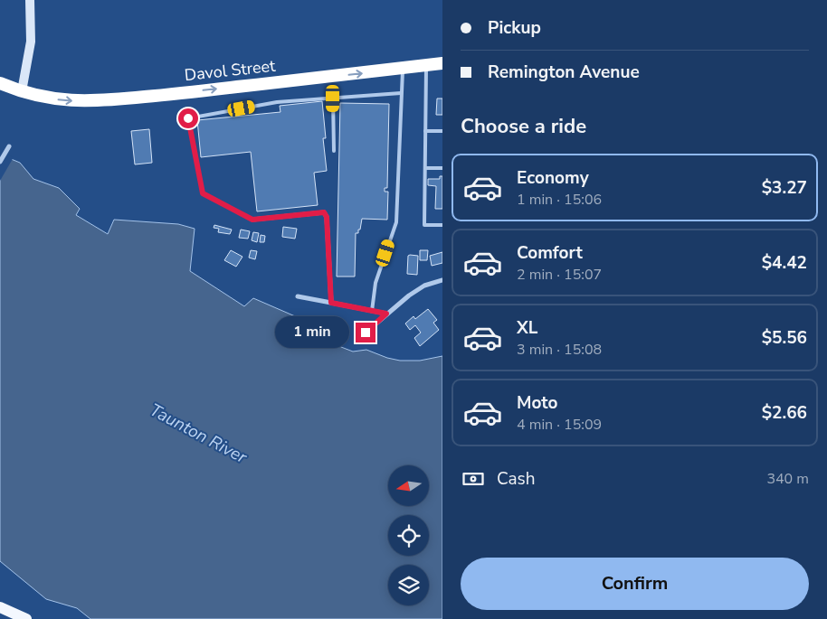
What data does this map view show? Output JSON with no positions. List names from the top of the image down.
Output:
{
  "streets": {
    "highway": ["Davol Street"]
  },
  "one_way": ["Davol Street"],
  "water": ["Taunton River"],
  "north": "left",
  "page": {
    "banner": ["Pickup", "Remington Avenue"],
    "heading": "Choose a ride",
    "list": [
      {
        "name": "Economy",
        "note": "1 min · 15:06",
        "value": "$3.27"
      },
      {
        "name": "Comfort",
        "note": "2 min · 15:07",
        "value": "$4.42"
      },
      {
        "name": "XL",
        "note": "3 min · 15:08",
        "value": "$5.56"
      },
      {
        "name": "Moto",
        "note": "4 min · 15:09",
        "value": "$2.66"
      }
    ],
    "bubble": "1 min",
    "pay": ["Cash", "340 m"],
    "buttons": "Confirm"
  }
}
